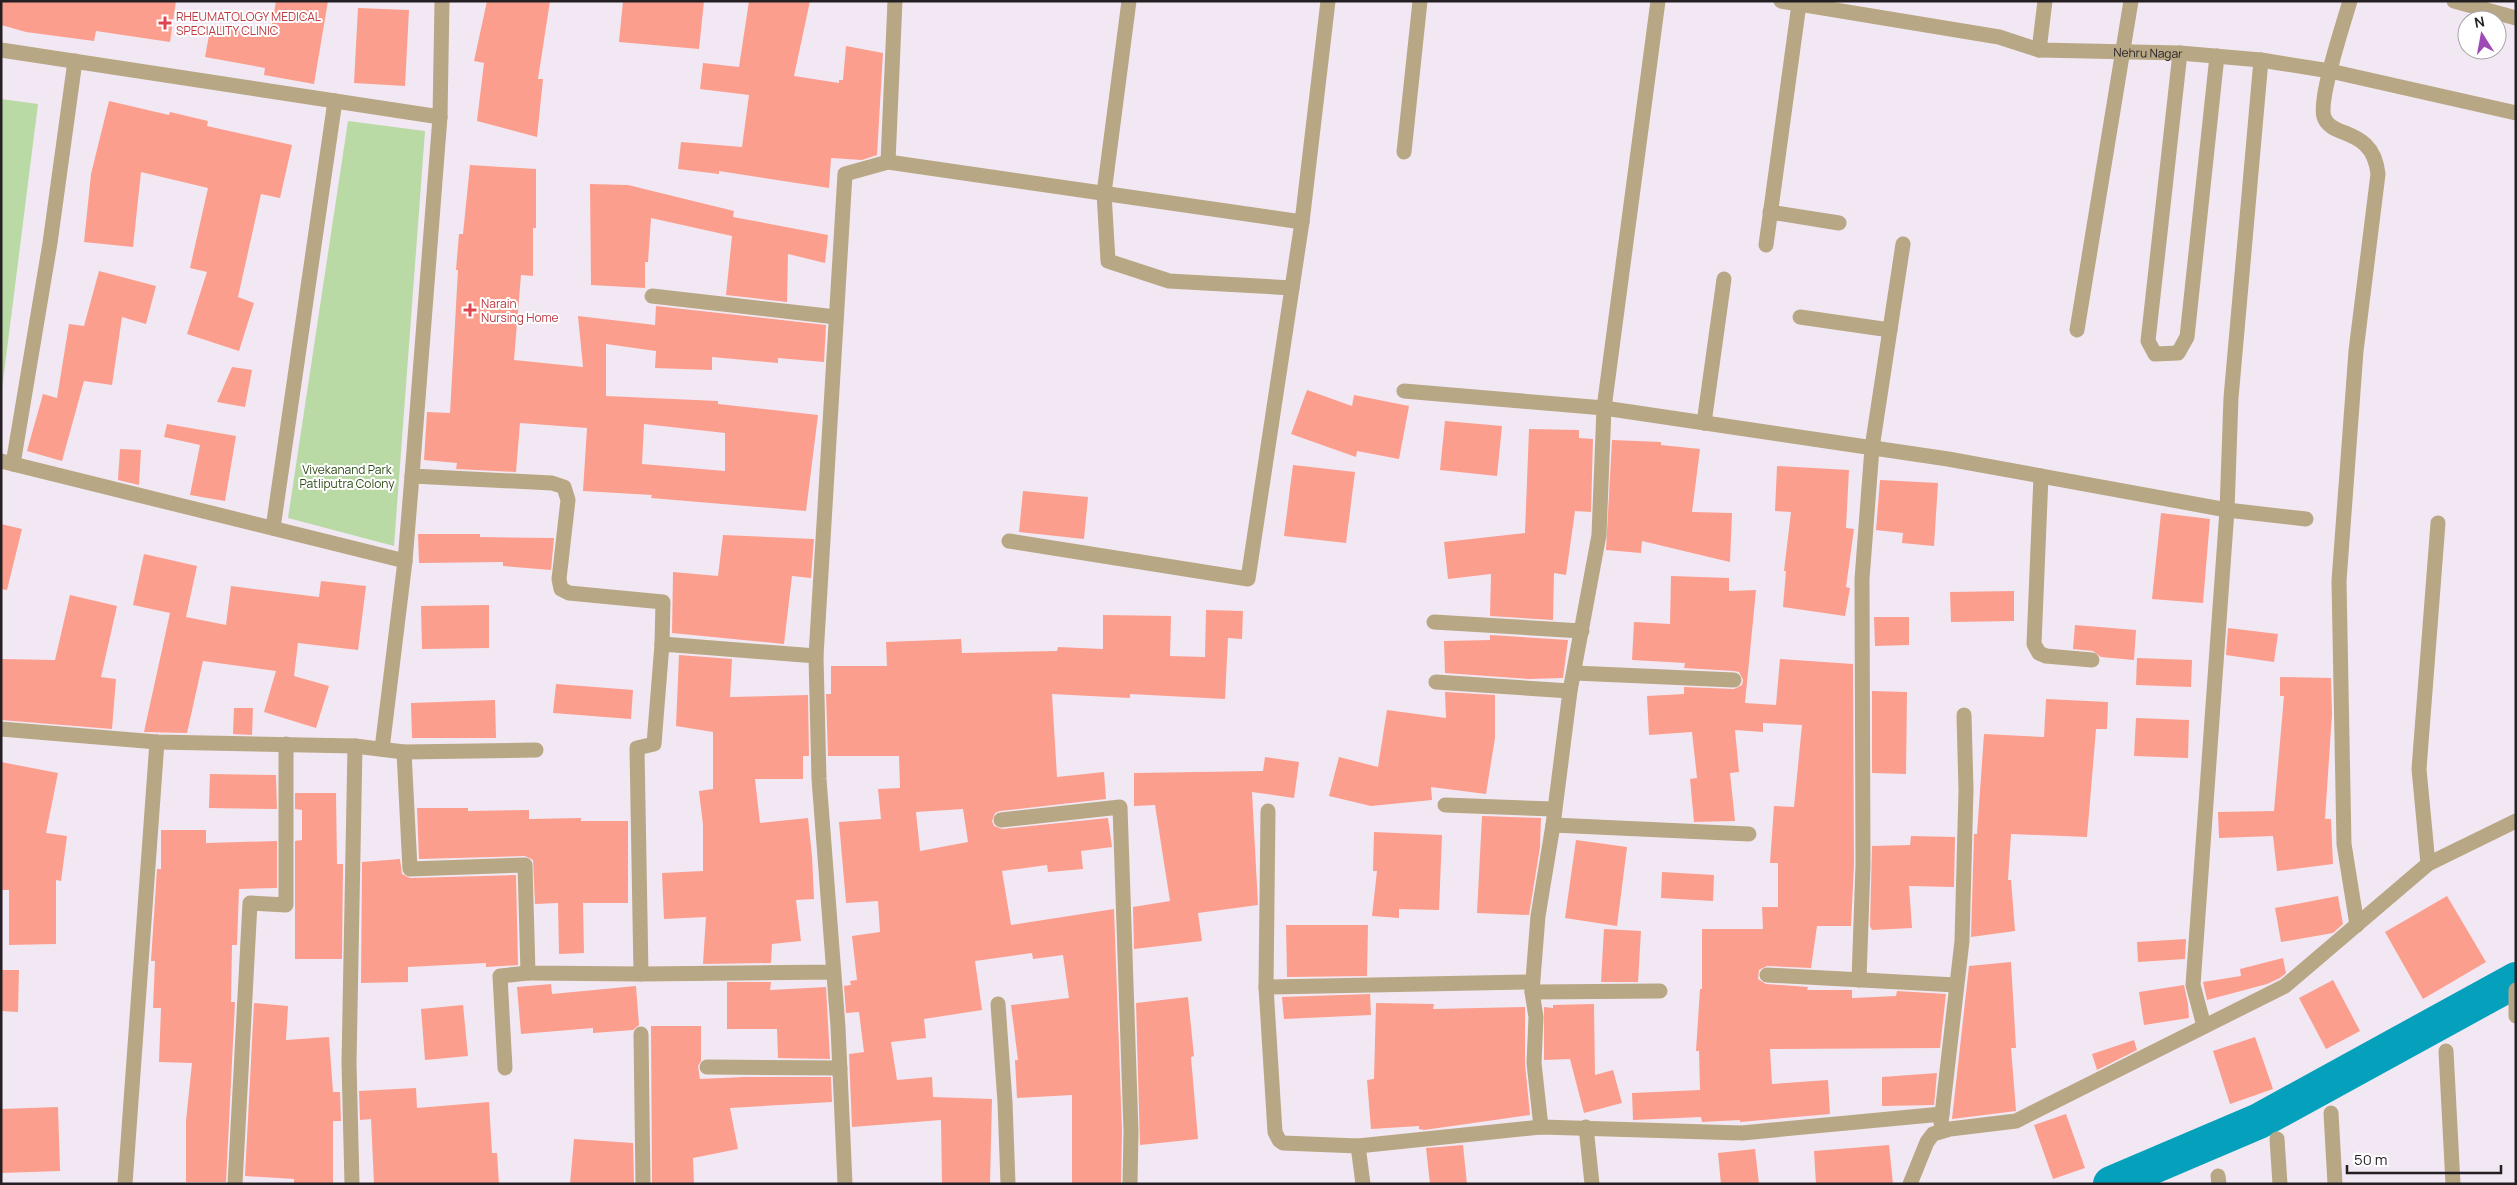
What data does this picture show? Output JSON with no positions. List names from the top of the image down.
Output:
{
  "streets": {
    "street": ["Nehru Nagar"]
  },
  "parks": ["Vivekanand Park Patliputra Colony"],
  "places": {
    "health": ["RHEUMATOLOGY MEDICAL SPECIALITY CLINIC", "Narain Nursing Home"]
  },
  "scale_bar": "50 m",
  "north": "top"
}
